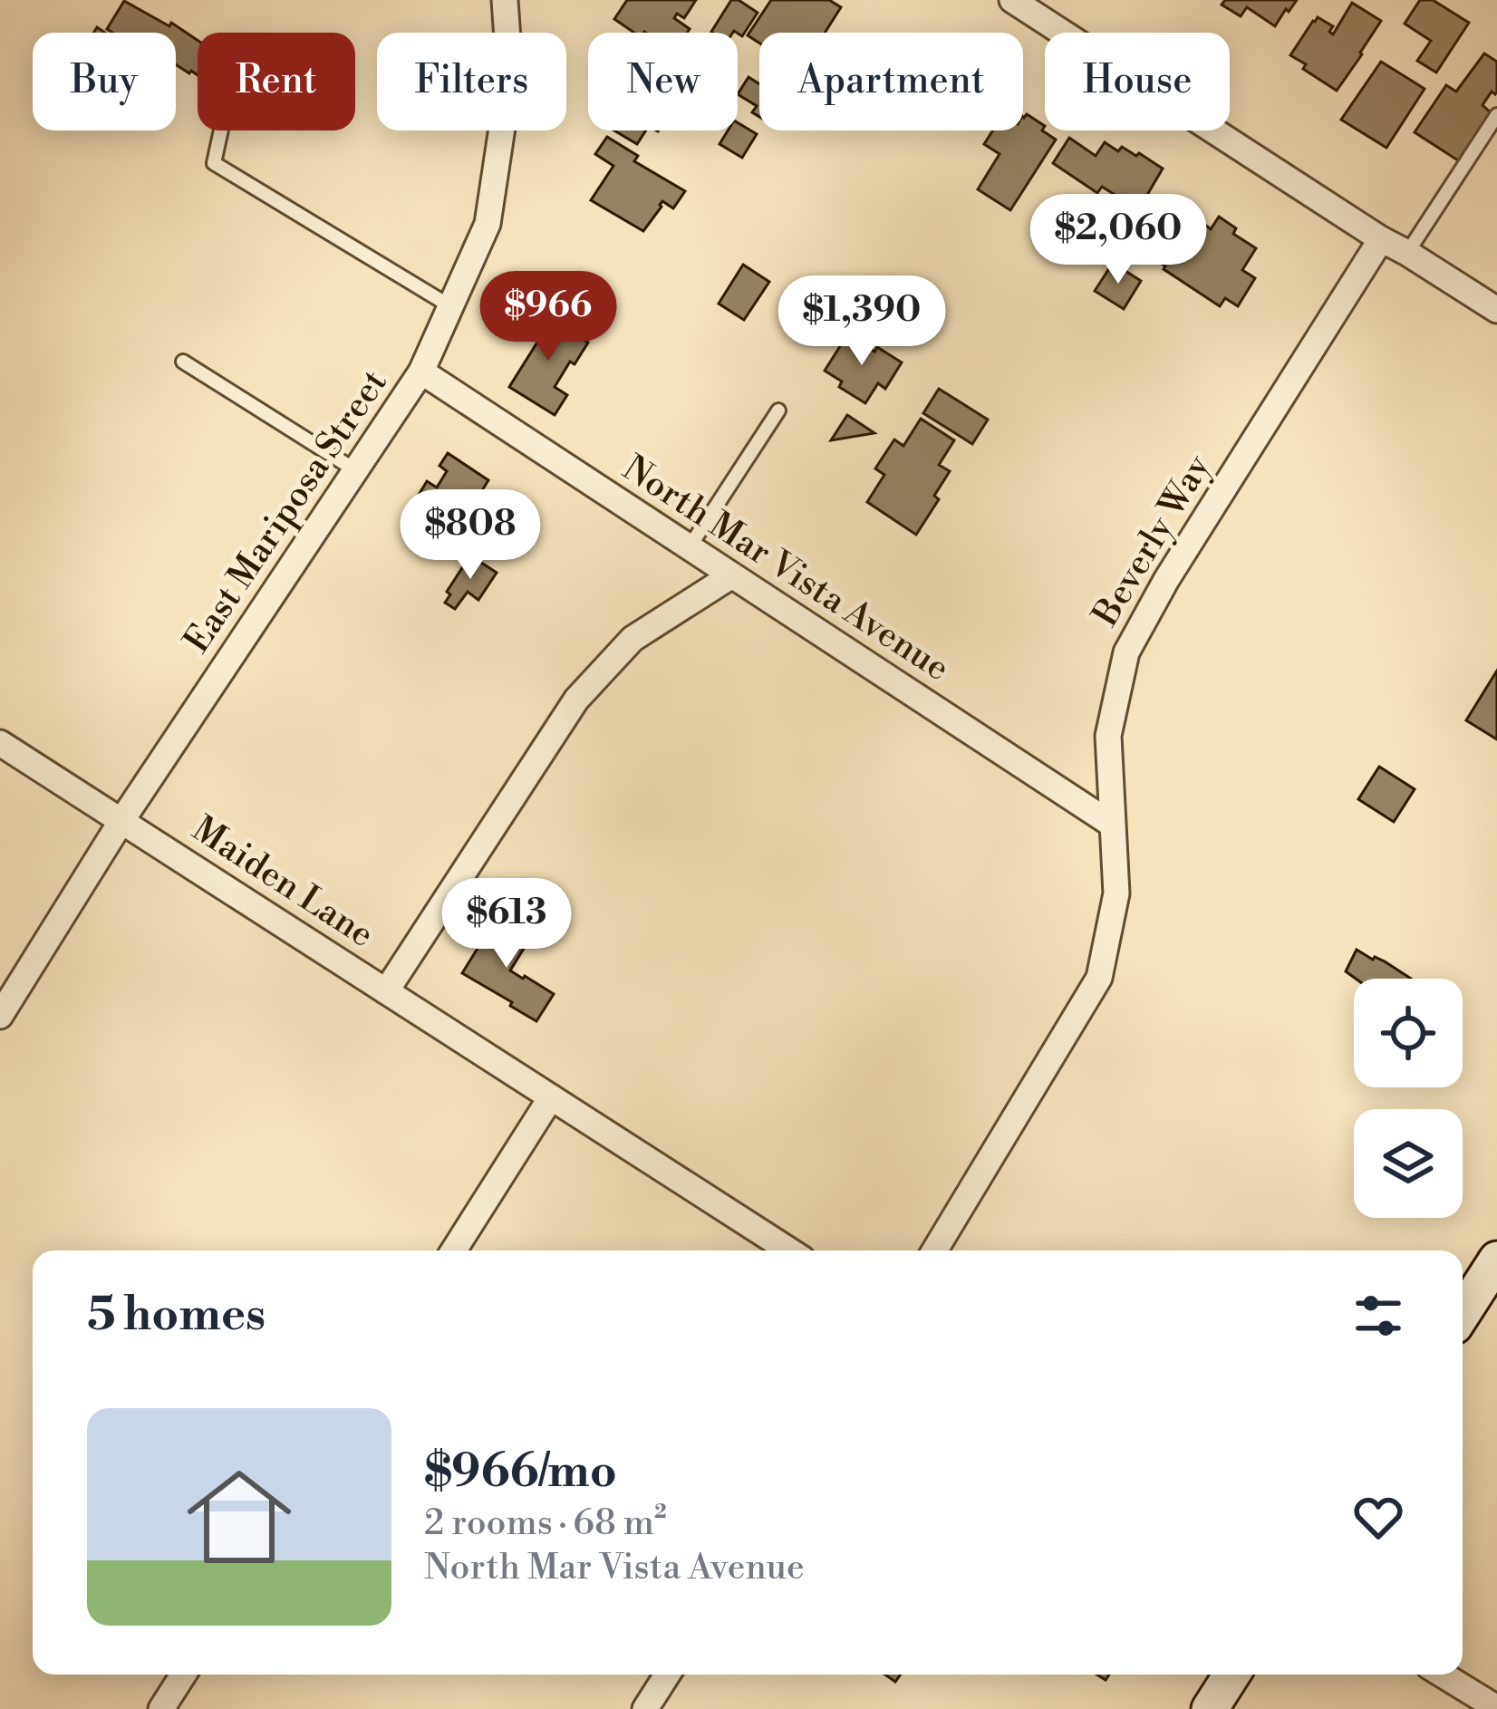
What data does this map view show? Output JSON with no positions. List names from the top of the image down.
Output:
{
  "streets": {
    "street": [
      "East Mariposa Street",
      "Beverly Way",
      "North Mar Vista Avenue",
      "Maiden Lane"
    ]
  },
  "crossings": [
    ["East Mariposa Street", "North Mar Vista Avenue"],
    ["East Mariposa Street", "Maiden Lane"],
    ["Beverly Way", "North Mar Vista Avenue"]
  ],
  "page": {
    "chip": [
      "Buy",
      "Rent",
      "Filters",
      "New",
      "Apartment",
      "House"
    ],
    "price": [
      "$2,060",
      "$966",
      "$1,390",
      "$808",
      "$613"
    ],
    "heading": "5 homes",
    "list": [
      {
        "name": "$966/mo",
        "note": "2 rooms · 68 m² · North Mar Vista Avenue"
      }
    ]
  }
}
